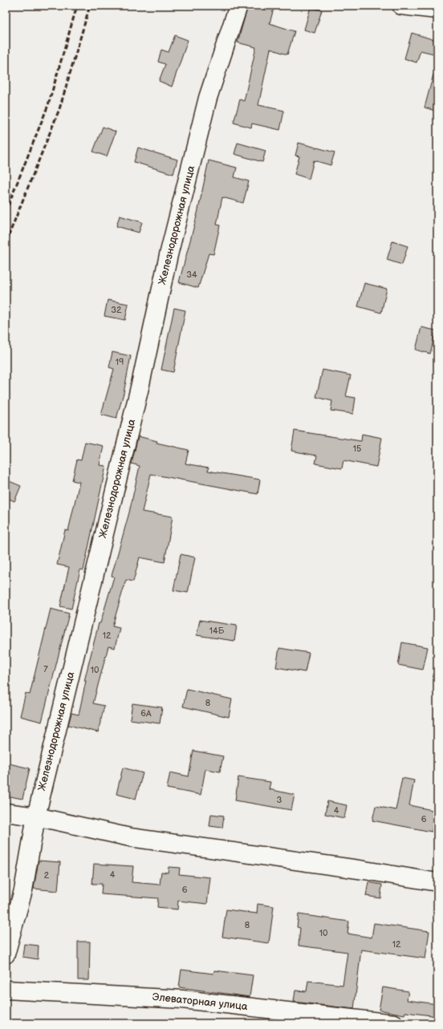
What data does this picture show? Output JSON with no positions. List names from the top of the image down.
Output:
{
  "streets": {
    "street": ["Железнодорожная улица", "Элеваторная улица"]
  },
  "house_numbers": [
    "34",
    "32",
    "19",
    "15",
    "14Б",
    "12",
    "7",
    "10",
    "8",
    "6А",
    "3",
    "4",
    "6",
    "4",
    "2",
    "6",
    "8",
    "10",
    "12"
  ]
}
